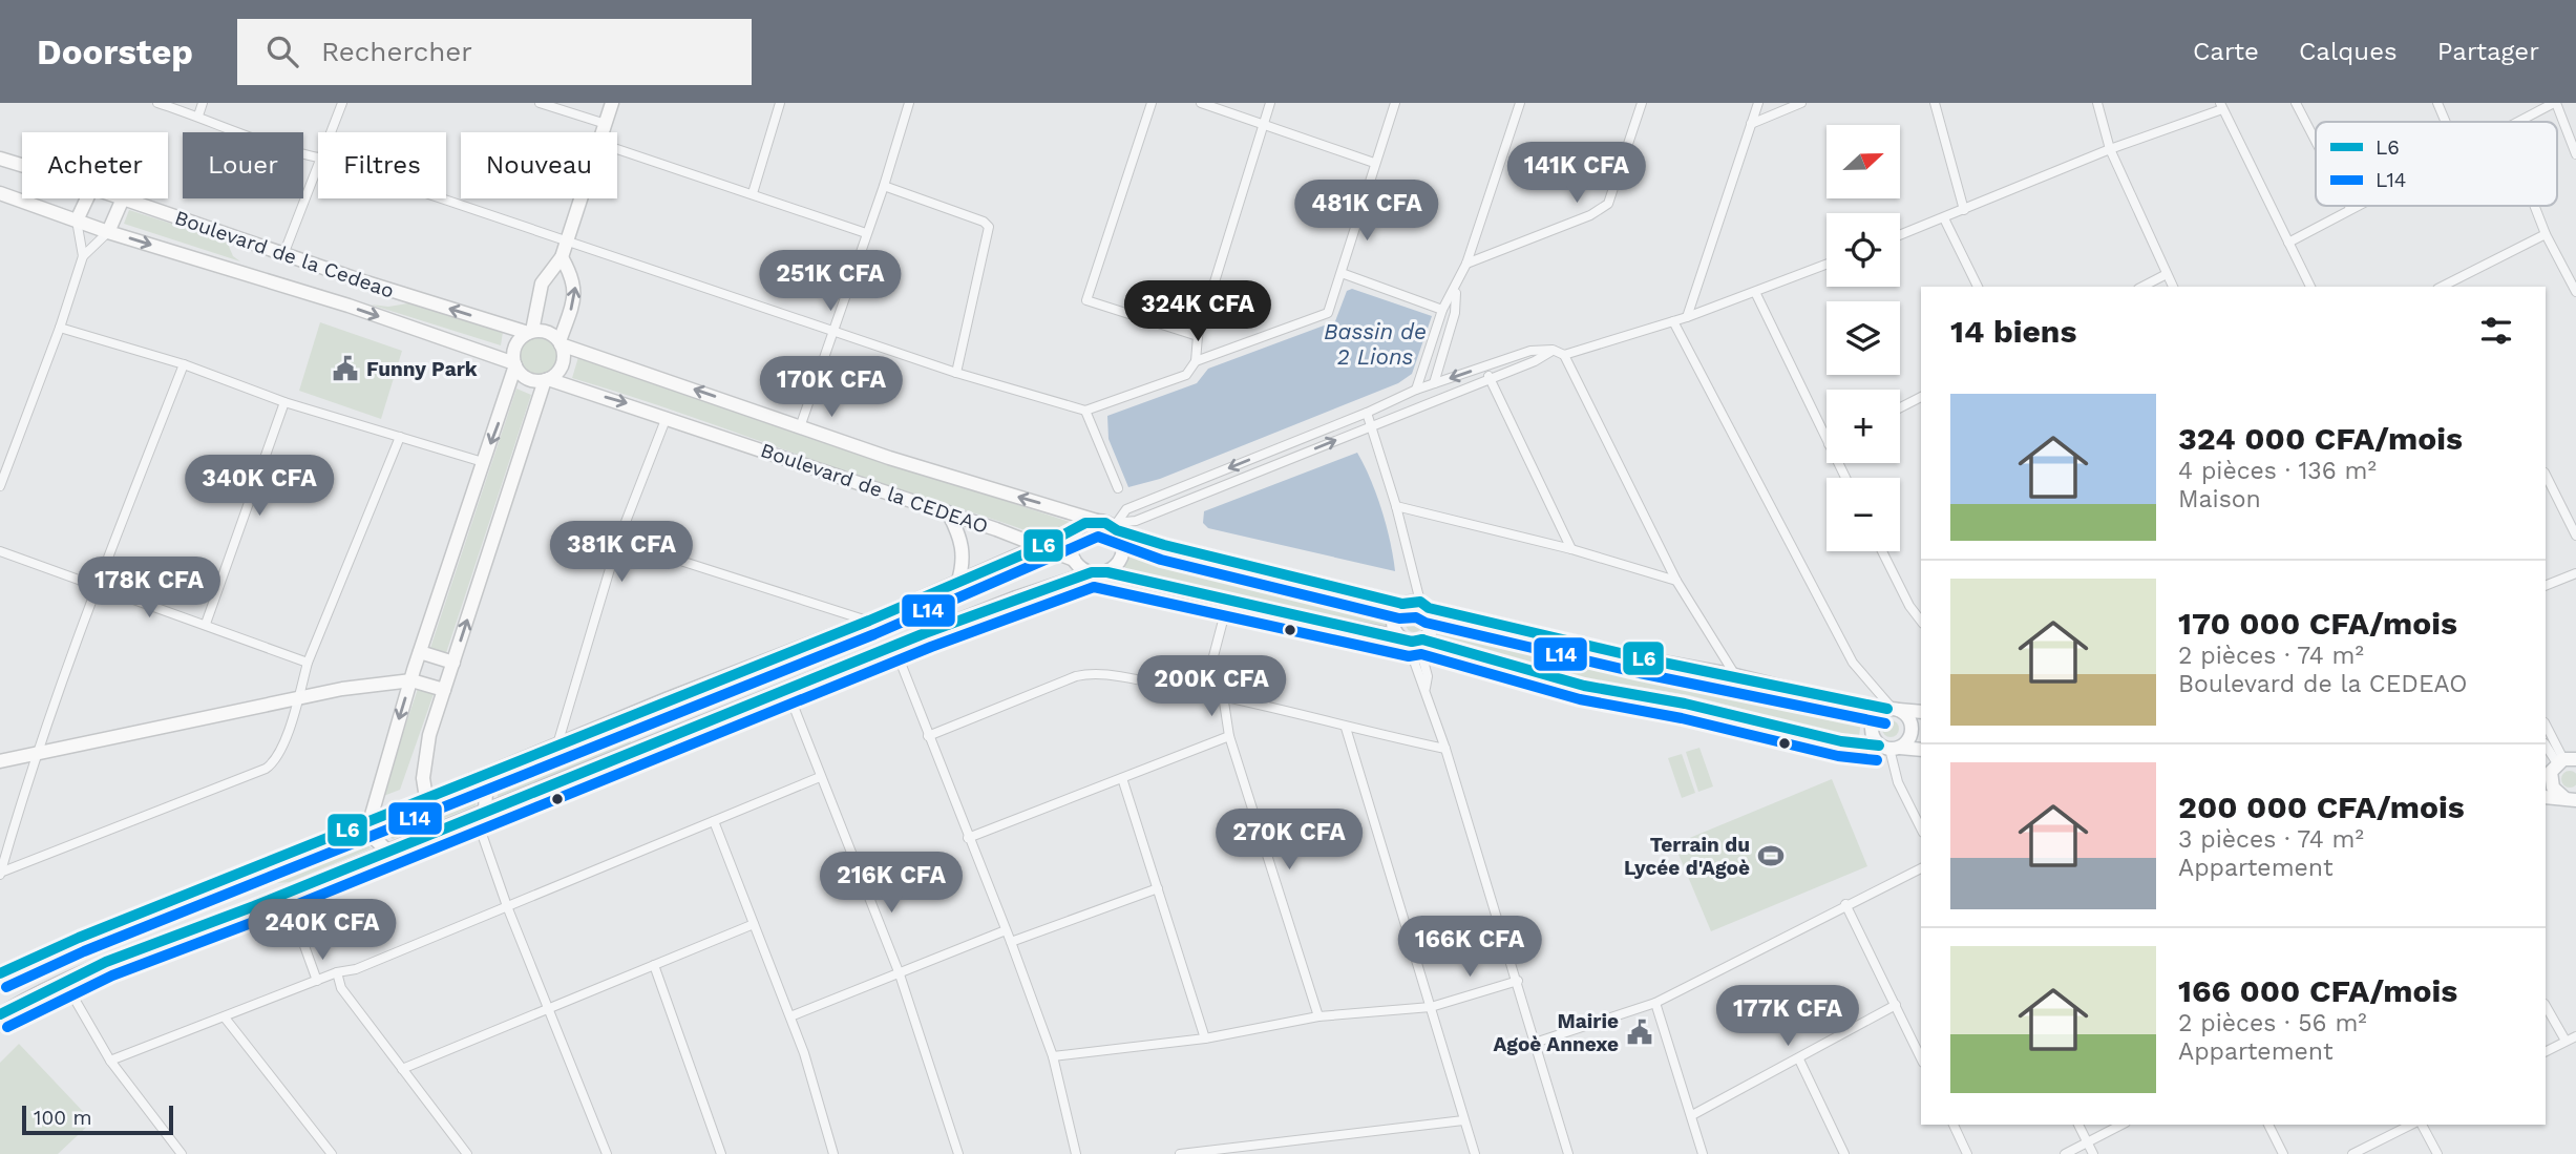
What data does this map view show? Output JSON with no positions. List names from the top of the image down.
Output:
{
  "streets": {
    "main road": ["Boulevard de la Cedeao", "Boulevard de la CEDEAO"]
  },
  "crossings": [
    ["Boulevard de la Cedeao", "Boulevard de la CEDEAO"]
  ],
  "water": ["Bassin de 2 Lions"],
  "places": {
    "public building": ["Funny Park", "Mairie Agoè Annexe"],
    "sports": ["Terrain du Lycée d'Agoè"]
  },
  "lines": ["transit line L6", "transit line L14"],
  "legend": ["L6", "L14"],
  "scale_bar": "100 m",
  "north": "right",
  "page": {
    "header": "Doorstep",
    "search": "Rechercher",
    "nav": ["Carte", "Calques", "Partager"],
    "map_buttons": ["+", "−"],
    "chip": [
      "Acheter",
      "Louer",
      "Filtres",
      "Nouveau"
    ],
    "price": [
      "141K CFA",
      "481K CFA",
      "251K CFA",
      "324K CFA",
      "170K CFA",
      "340K CFA",
      "381K CFA",
      "178K CFA",
      "200K CFA",
      "270K CFA",
      "216K CFA",
      "240K CFA",
      "166K CFA",
      "177K CFA"
    ],
    "heading": "14 biens",
    "list": [
      {
        "name": "324 000 CFA/mois",
        "note": "4 pièces · 136 m² · Maison"
      },
      {
        "name": "170 000 CFA/mois",
        "note": "2 pièces · 74 m² · Boulevard de la CEDEAO"
      },
      {
        "name": "200 000 CFA/mois",
        "note": "3 pièces · 74 m² · Appartement"
      },
      {
        "name": "166 000 CFA/mois",
        "note": "2 pièces · 56 m² · Appartement"
      }
    ],
    "scale": "100 m"
  }
}
